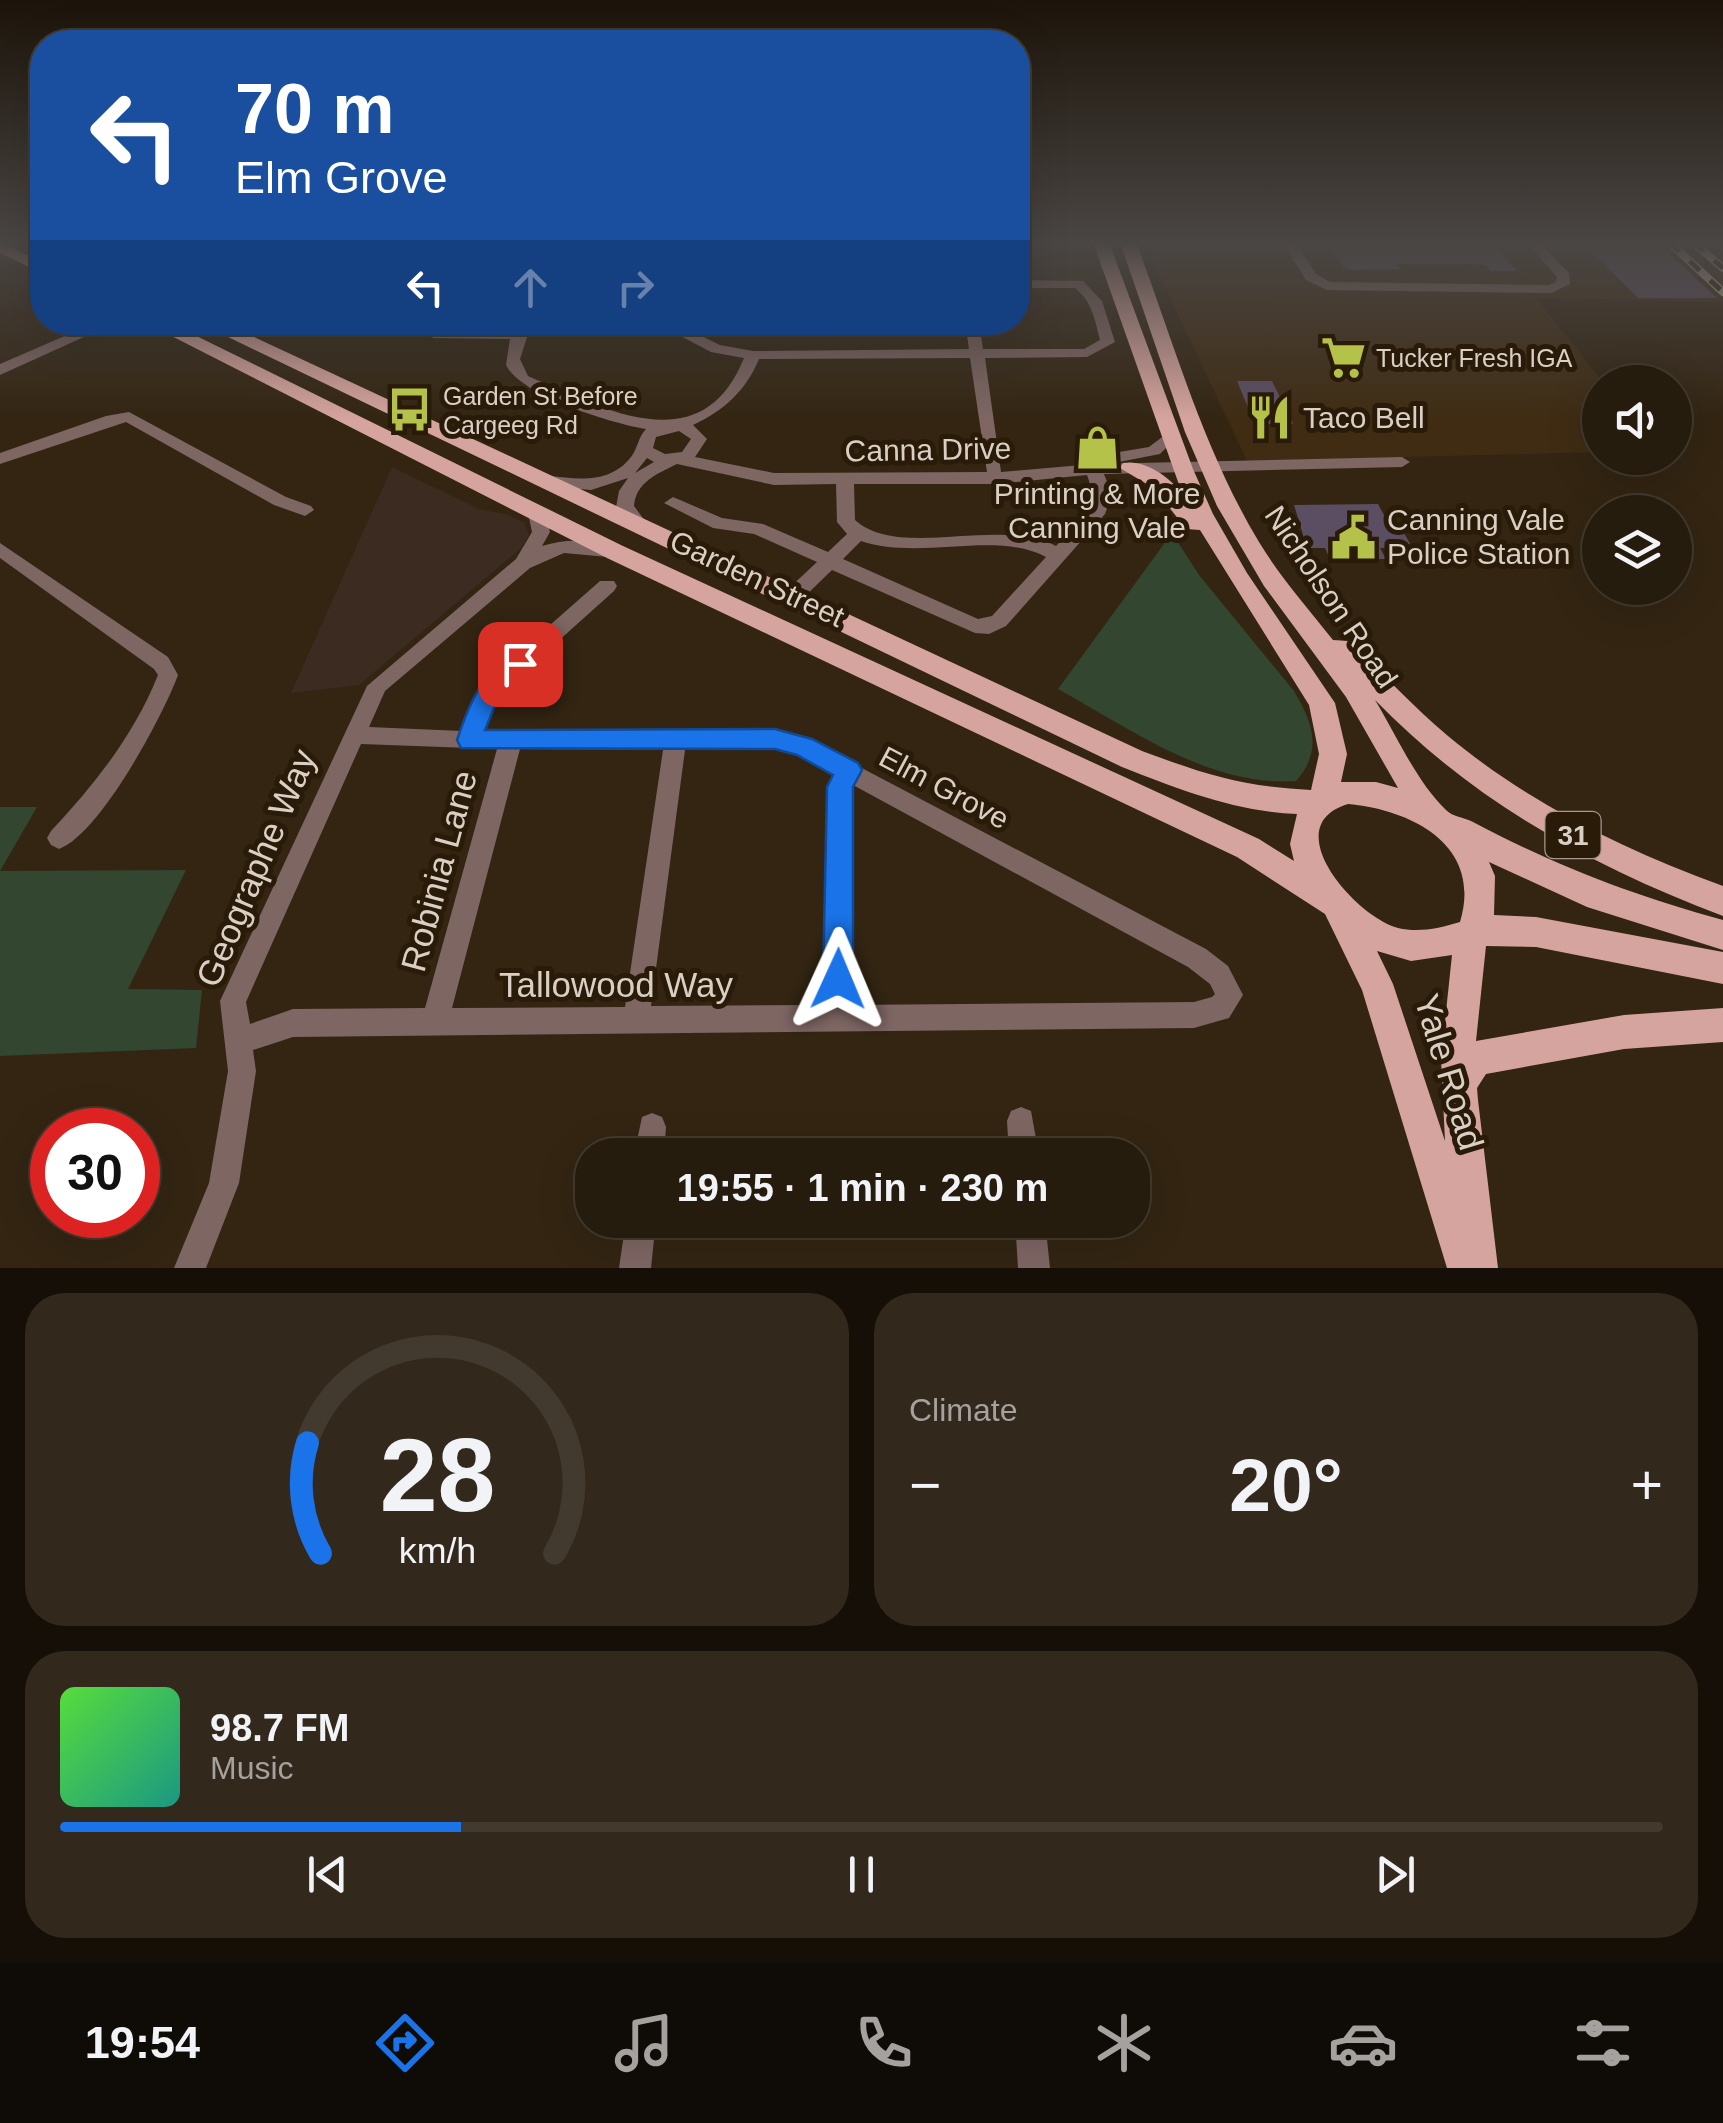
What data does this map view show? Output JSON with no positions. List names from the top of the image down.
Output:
{
  "streets": {
    "main road": [
      "Garden Street",
      "Nicholson Road",
      "31",
      "Yale Road"
    ],
    "street": [
      "Canna Drive",
      "Elm Grove",
      "Geographe Way",
      "Robinia Lane",
      "Tallowood Way"
    ]
  },
  "crossings": [
    ["Canna Drive", "Nicholson Road"],
    ["Garden Street", "Nicholson Road"],
    ["Garden Street", "31"],
    ["Garden Street", "Geographe Way"],
    ["Garden Street", "Yale Road"],
    ["Nicholson Road", "31"],
    ["Nicholson Road", "Yale Road"],
    ["Elm Grove", "Geographe Way"],
    ["Elm Grove", "Robinia Lane"],
    ["Elm Grove", "Tallowood Way"],
    ["31", "Yale Road"],
    ["Geographe Way", "Tallowood Way"],
    ["Robinia Lane", "Tallowood Way"]
  ],
  "places": {
    "supermarket": ["Tucker Fresh IGA"],
    "bus stop": ["Garden St Before Cargeeg Rd"],
    "restaurant": ["Taco Bell"],
    "shop": ["Printing & More Canning Vale"],
    "public building": ["Canning Vale Police Station"]
  },
  "page": {
    "turn": ["70 m", "Elm Grove"],
    "limit": "30",
    "trip": "19:55 · 1 min · 230 m",
    "tile": "Climate",
    "heat": ["−", "20°", "+"],
    "song": ["98.7 FM", "Music"],
    "tabs": "19:54",
    "gauge": ["28", "km/h"]
  }
}
